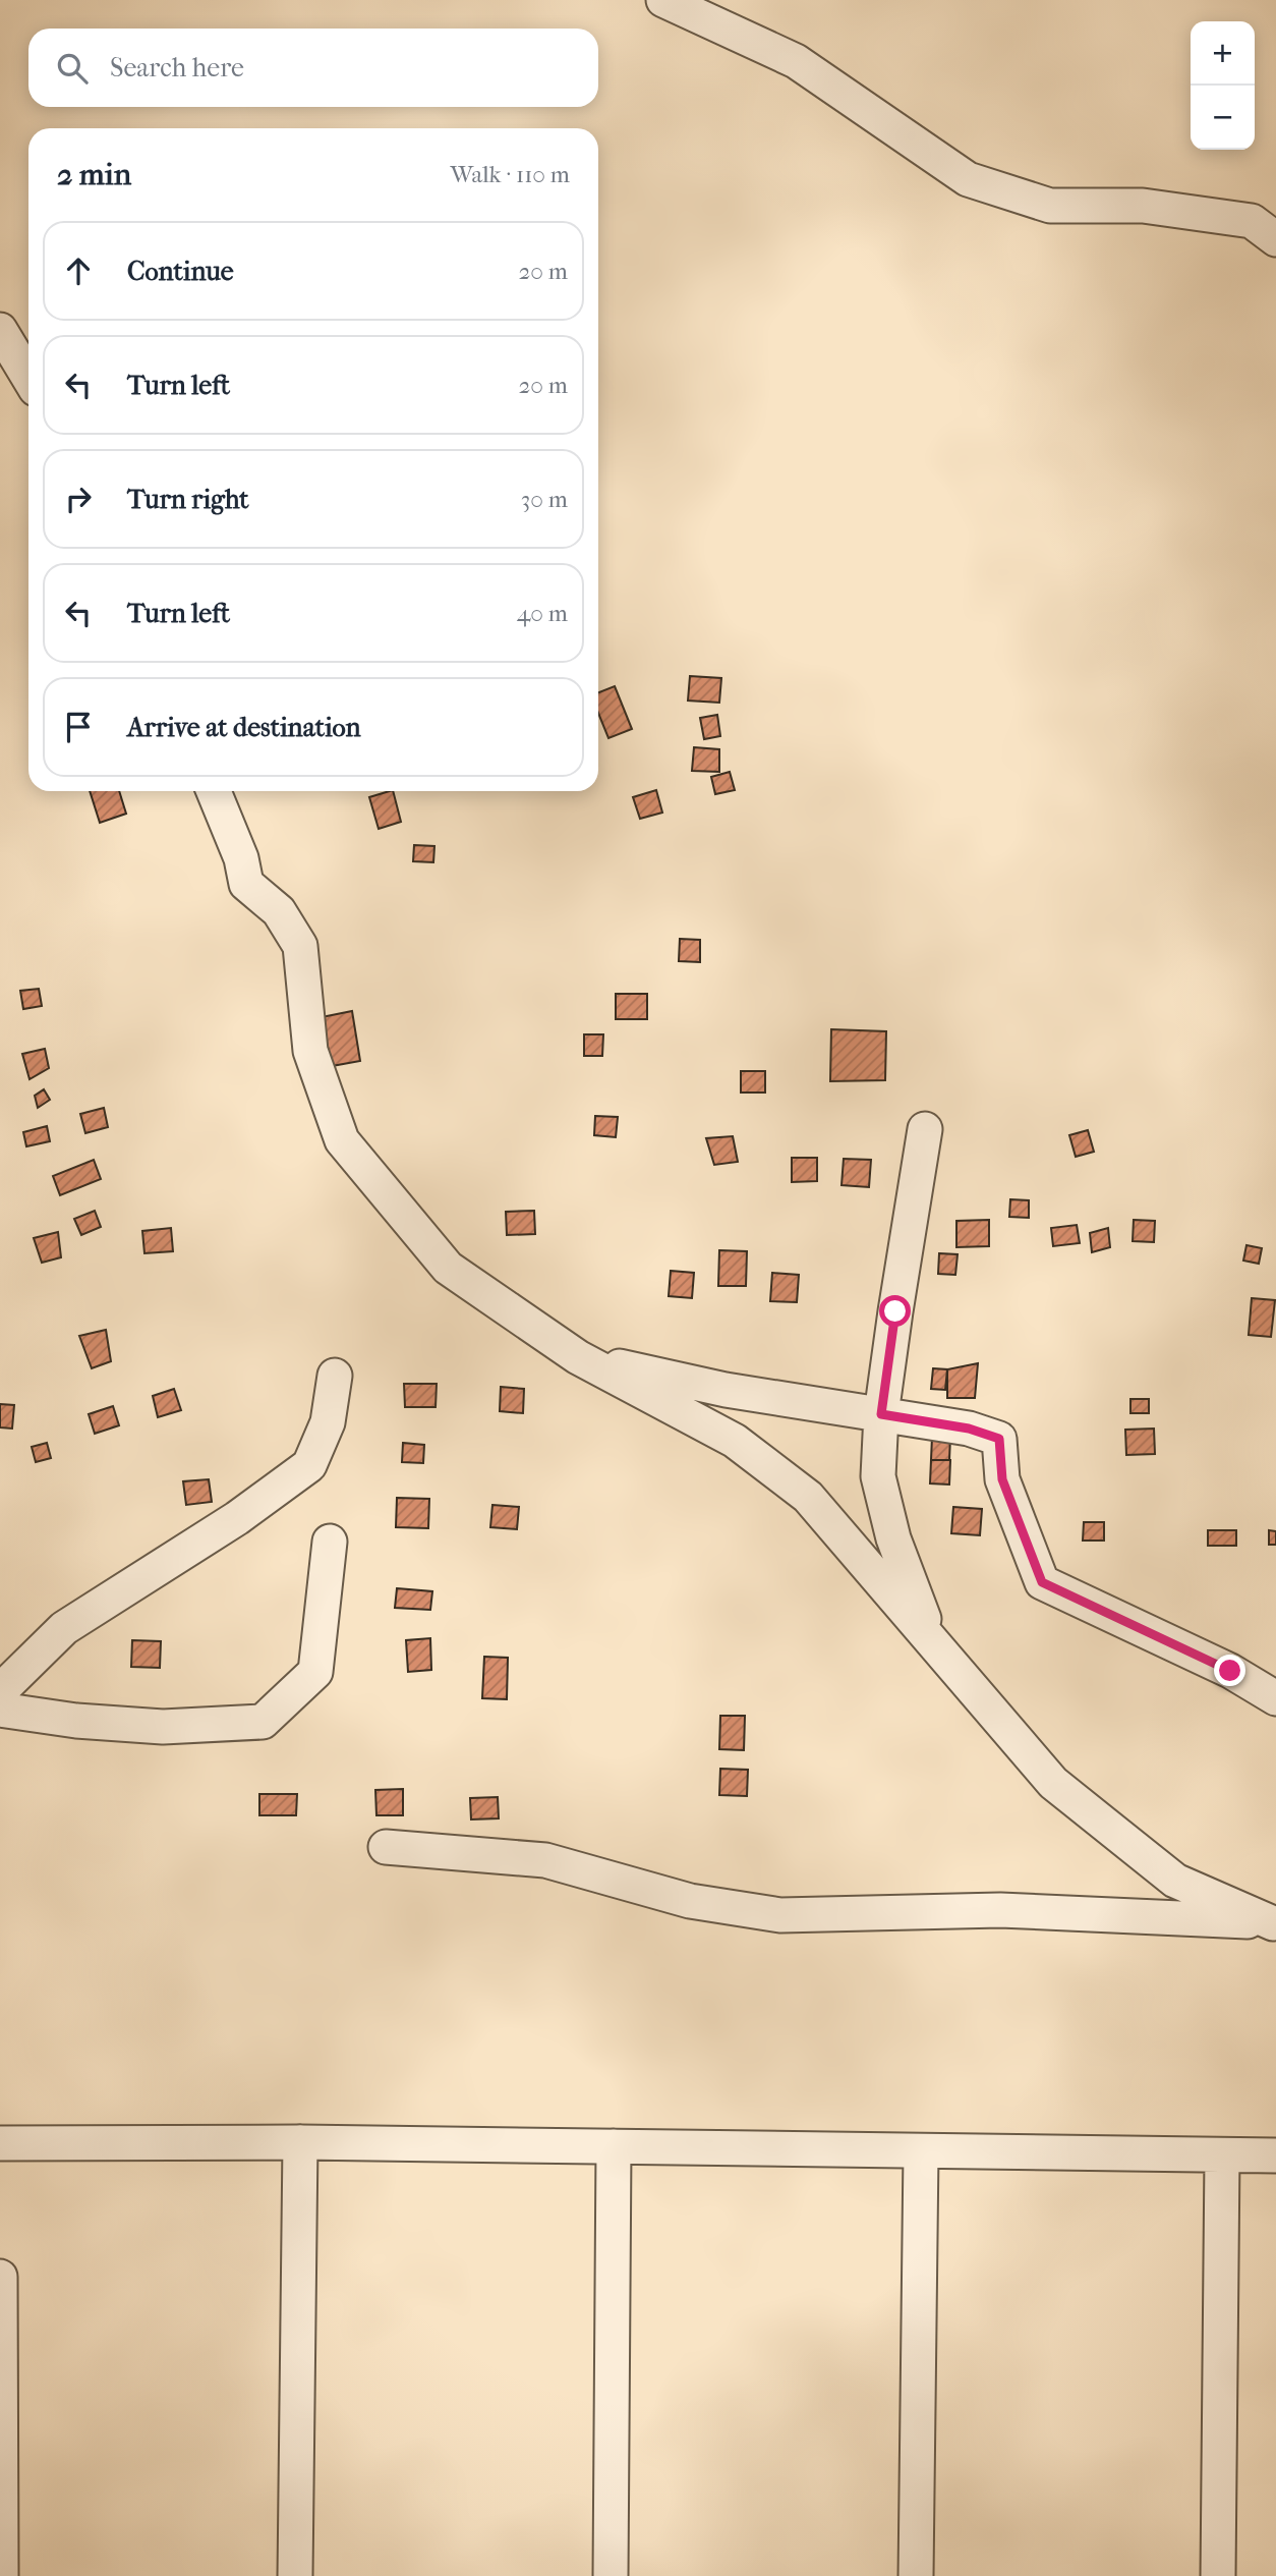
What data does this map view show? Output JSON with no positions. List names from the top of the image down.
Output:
{
  "page": {
    "map_buttons": ["+", "−"],
    "search": "Search here",
    "heading": ["2 min", "Walk · 110 m"],
    "list": [
      ["Continue", "20 m"],
      ["Turn left", "20 m"],
      ["Turn right", "30 m"],
      ["Turn left", "40 m"],
      "Arrive at destination"
    ]
  }
}
